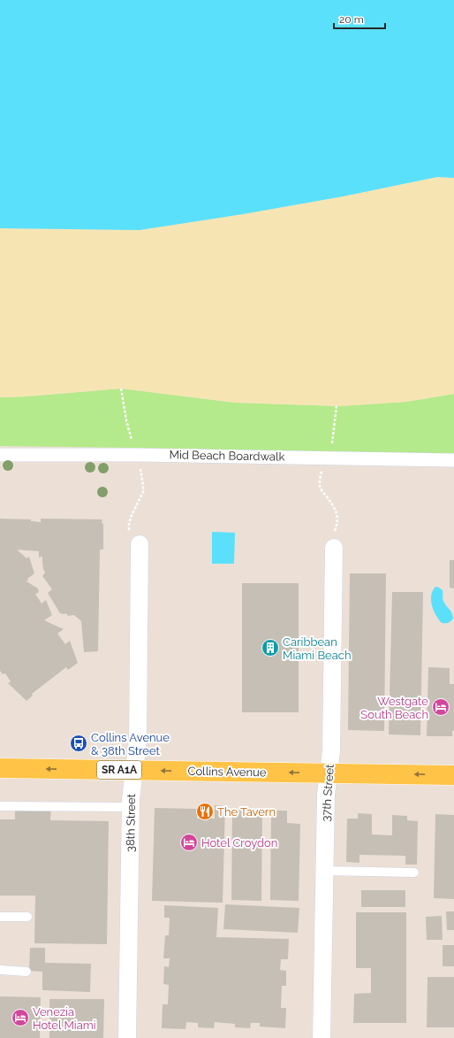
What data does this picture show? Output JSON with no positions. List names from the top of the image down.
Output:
{
  "streets": {
    "main road": ["SR A1A", "Collins Avenue"],
    "street": ["Mid Beach Boardwalk", "37th Street", "38th Street"]
  },
  "crossings": [
    ["Collins Avenue", "37th Street"],
    ["Collins Avenue", "38th Street"]
  ],
  "one_way": ["Collins Avenue"],
  "places": {
    "building": ["Caribbean Miami Beach"],
    "hotel": ["Westgate South Beach", "Hotel Croydon", "Venezia Hotel Miami"],
    "bus stop": ["Collins Avenue & 38th Street"],
    "restaurant": ["The Tavern"]
  },
  "scale_bar": "20 m"
}
